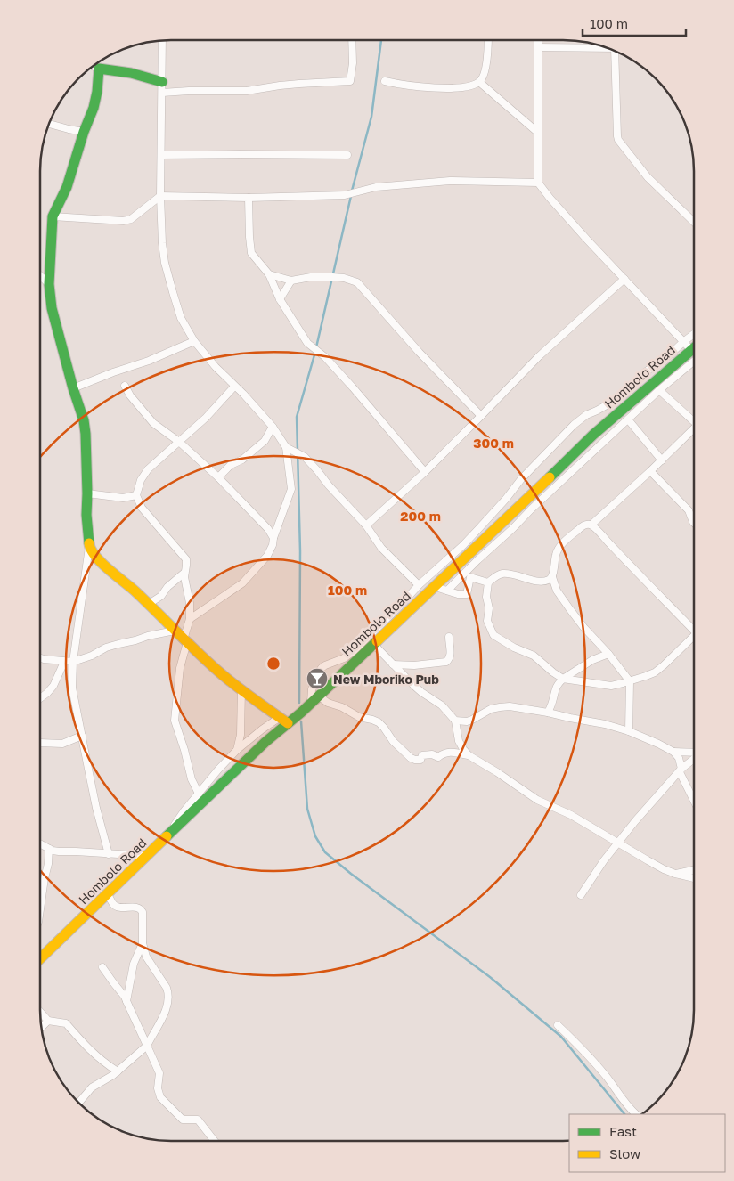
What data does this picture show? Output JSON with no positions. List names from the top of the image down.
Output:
{
  "streets": {
    "street": ["Hombolo Road"]
  },
  "places": {
    "bar": ["New Mboriko Pub"]
  },
  "legend": ["Fast", "Slow"],
  "scale_bar": "100 m",
  "rings": ["300 m", "200 m", "100 m"]
}
